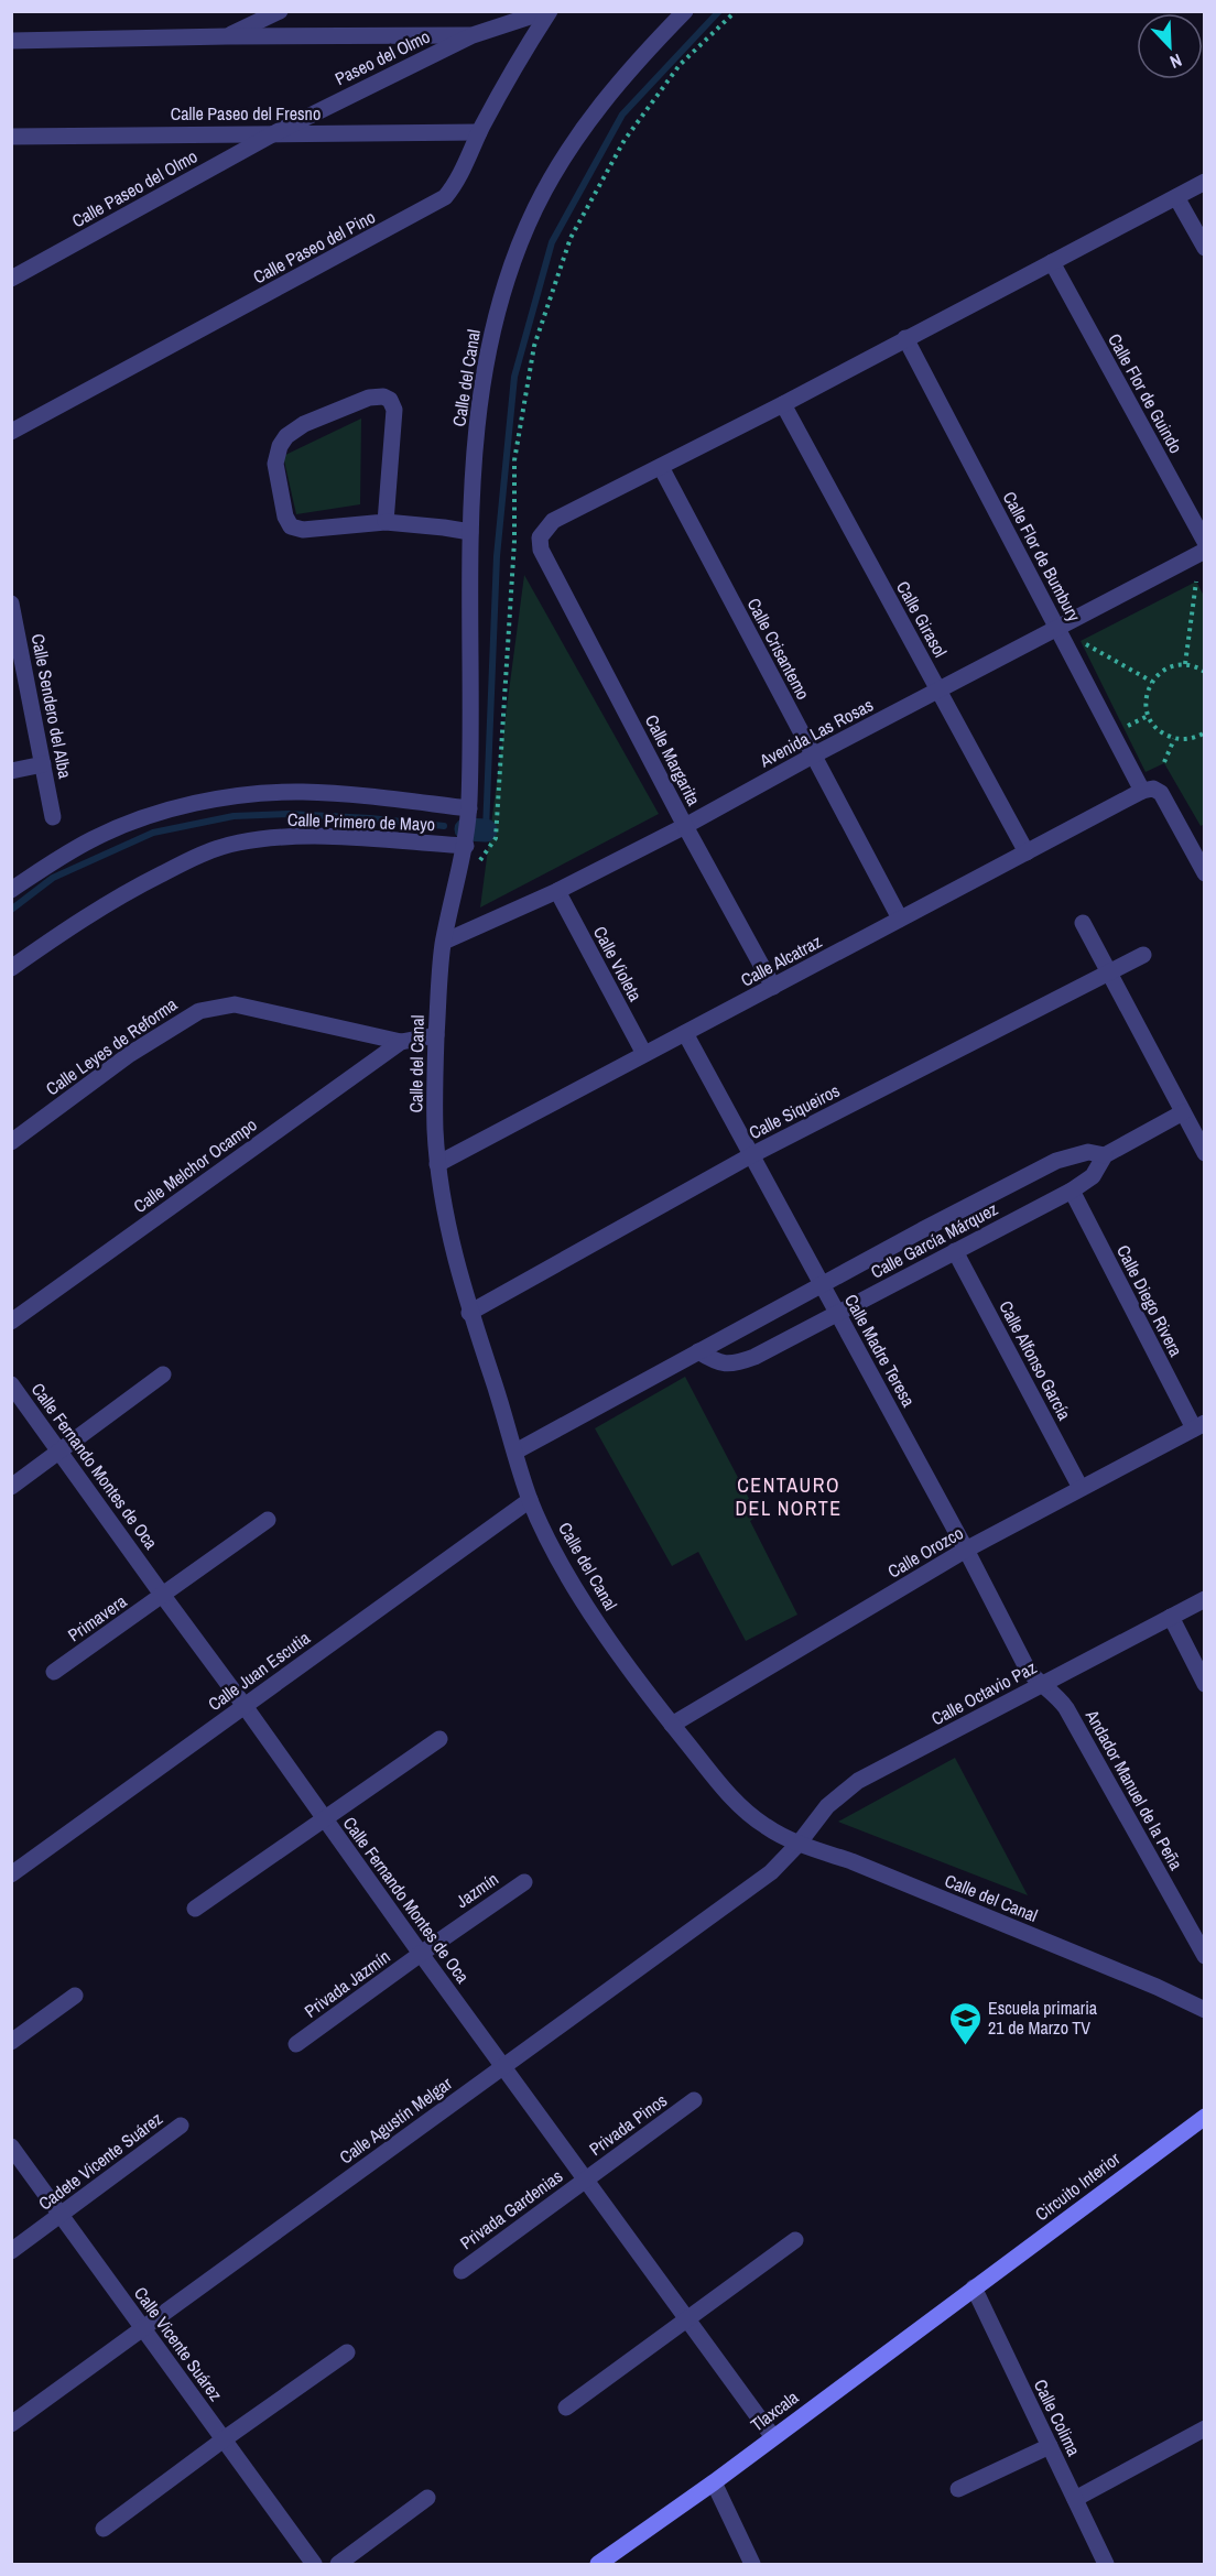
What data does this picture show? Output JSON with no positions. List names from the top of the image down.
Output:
{
  "streets": {
    "main road": ["Circuito Interior", "Tlaxcala"],
    "street": [
      "Paseo del Olmo",
      "Calle Paseo del Fresno",
      "Calle Paseo del Olmo",
      "Calle Paseo del Pino",
      "Calle del Canal",
      "Calle Flor de Guindo",
      "Calle Flor de Bumbury",
      "Calle Girasol",
      "Calle Crisantemo",
      "Calle Sendero del Alba",
      "Avenida Las Rosas",
      "Calle Margarita",
      "Calle Primero de Mayo",
      "Calle Alcatraz",
      "Calle Violeta",
      "Calle Leyes de Reforma",
      "Calle Siqueiros",
      "Calle Melchor Ocampo",
      "Calle García Márquez",
      "Calle Diego Rivera",
      "Calle Madre Teresa",
      "Calle Alfonso García",
      "Calle Fernando Montes de Oca",
      "Calle Orozco",
      "Primavera",
      "Calle Juan Escutia",
      "Calle Octavio Paz",
      "Andador Manuel de la Peña",
      "Jazmín",
      "Privada Jazmín",
      "Calle Agustín Melgar",
      "Privada Pinos",
      "Cadete Vicente Suárez",
      "Privada Gardenias",
      "Calle Vicente Suárez",
      "Calle Colima"
    ]
  },
  "crossings": [
    ["Paseo del Olmo", "Calle Paseo del Fresno"],
    ["Paseo del Olmo", "Calle Paseo del Olmo"],
    ["Paseo del Olmo", "Calle Paseo del Pino"],
    ["Calle Paseo del Fresno", "Calle Paseo del Olmo"],
    ["Calle Paseo del Fresno", "Calle Paseo del Pino"],
    ["Calle del Canal", "Avenida Las Rosas"],
    ["Calle del Canal", "Calle Primero de Mayo"],
    ["Calle del Canal", "Calle Alcatraz"],
    ["Calle del Canal", "Calle Leyes de Reforma"],
    ["Calle del Canal", "Calle Siqueiros"],
    ["Calle del Canal", "Calle García Márquez"],
    ["Calle del Canal", "Calle Orozco"],
    ["Calle del Canal", "Calle Juan Escutia"],
    ["Calle del Canal", "Calle Octavio Paz"],
    ["Calle del Canal", "Calle Agustín Melgar"],
    ["Calle Flor de Bumbury", "Avenida Las Rosas"],
    ["Calle Flor de Bumbury", "Calle Alcatraz"],
    ["Calle Girasol", "Avenida Las Rosas"],
    ["Calle Girasol", "Calle Alcatraz"],
    ["Calle Crisantemo", "Avenida Las Rosas"],
    ["Calle Crisantemo", "Calle Margarita"],
    ["Calle Crisantemo", "Calle Alcatraz"],
    ["Avenida Las Rosas", "Calle Margarita"],
    ["Avenida Las Rosas", "Calle Violeta"],
    ["Calle Margarita", "Calle Alcatraz"],
    ["Calle Alcatraz", "Calle Violeta"],
    ["Calle Alcatraz", "Calle Madre Teresa"],
    ["Calle Leyes de Reforma", "Calle Melchor Ocampo"],
    ["Calle Siqueiros", "Calle Madre Teresa"],
    ["Calle García Márquez", "Calle Diego Rivera"],
    ["Calle García Márquez", "Calle Madre Teresa"],
    ["Calle García Márquez", "Calle Alfonso García"],
    ["Calle Diego Rivera", "Calle Orozco"],
    ["Calle Madre Teresa", "Calle Orozco"],
    ["Calle Madre Teresa", "Calle Octavio Paz"],
    ["Calle Madre Teresa", "Andador Manuel de la Peña"],
    ["Calle Alfonso García", "Calle Orozco"],
    ["Calle Fernando Montes de Oca", "Primavera"],
    ["Calle Fernando Montes de Oca", "Calle Juan Escutia"],
    ["Calle Fernando Montes de Oca", "Jazmín"],
    ["Calle Fernando Montes de Oca", "Privada Jazmín"],
    ["Calle Fernando Montes de Oca", "Calle Agustín Melgar"],
    ["Calle Fernando Montes de Oca", "Privada Pinos"],
    ["Calle Fernando Montes de Oca", "Privada Gardenias"],
    ["Calle Fernando Montes de Oca", "Tlaxcala"],
    ["Calle Octavio Paz", "Andador Manuel de la Peña"],
    ["Calle Octavio Paz", "Calle Agustín Melgar"],
    ["Jazmín", "Privada Jazmín"],
    ["Calle Agustín Melgar", "Calle Vicente Suárez"],
    ["Privada Pinos", "Privada Gardenias"],
    ["Cadete Vicente Suárez", "Calle Vicente Suárez"],
    ["Circuito Interior", "Tlaxcala"],
    ["Circuito Interior", "Calle Colima"],
    ["Tlaxcala", "Calle Colima"]
  ],
  "districts": ["CENTAURO DEL NORTE"],
  "places": {
    "school or university": ["Escuela primaria 21 de Marzo TV"]
  },
  "north": "bottom right"
}
